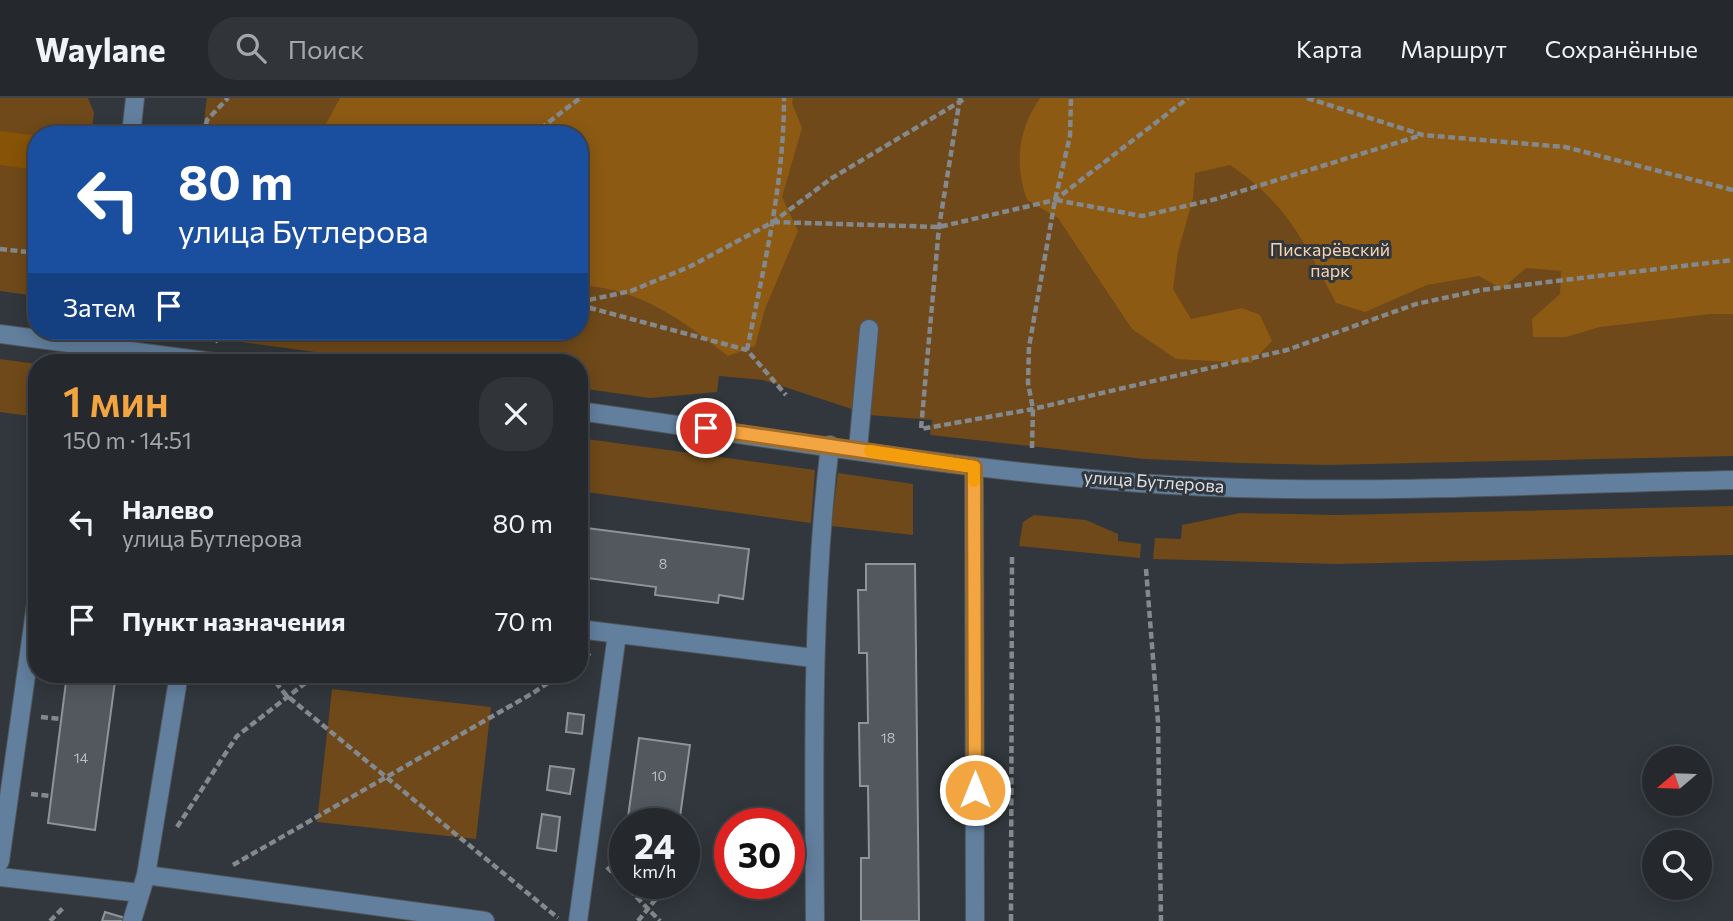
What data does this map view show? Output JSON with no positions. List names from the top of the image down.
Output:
{
  "streets": {
    "street": ["улица Бутлерова"]
  },
  "parks": ["Пискарёвский парк"],
  "house_numbers": [
    "8",
    "18",
    "14",
    "10"
  ],
  "north": "left",
  "page": {
    "header": "Waylane",
    "search": "Поиск",
    "nav": ["Карта", "Маршрут", "Сохранённые"],
    "turn": ["80 m", "улица Бутлерова"],
    "then": "Затем",
    "heading": ["1 мин", "150 m · 14:51"],
    "list": [
      {
        "name": "Налево",
        "note": "улица Бутлерова",
        "value": "80 m"
      },
      {
        "name": "Пункт назначения",
        "value": "70 m"
      }
    ],
    "speed": "24 km/h",
    "limit": "30"
  }
}
